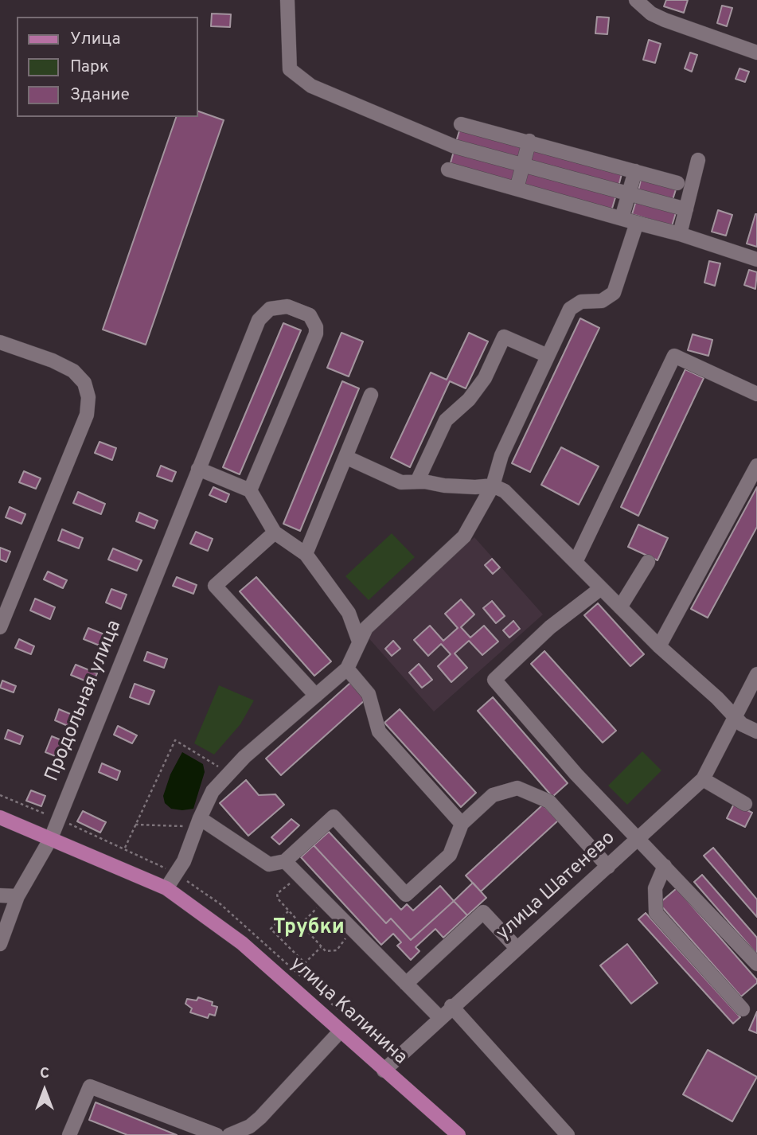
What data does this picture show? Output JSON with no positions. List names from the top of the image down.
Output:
{
  "streets": {
    "main road": ["улица Калинина"],
    "street": ["Продольная улица", "улица Шатенево"]
  },
  "crossings": [
    ["Продольная улица", "улица Калинина"],
    ["улица Шатенево", "улица Калинина"]
  ],
  "districts": ["Трубки"],
  "legend": ["Улица", "Парк", "Здание"],
  "north": "top"
}
